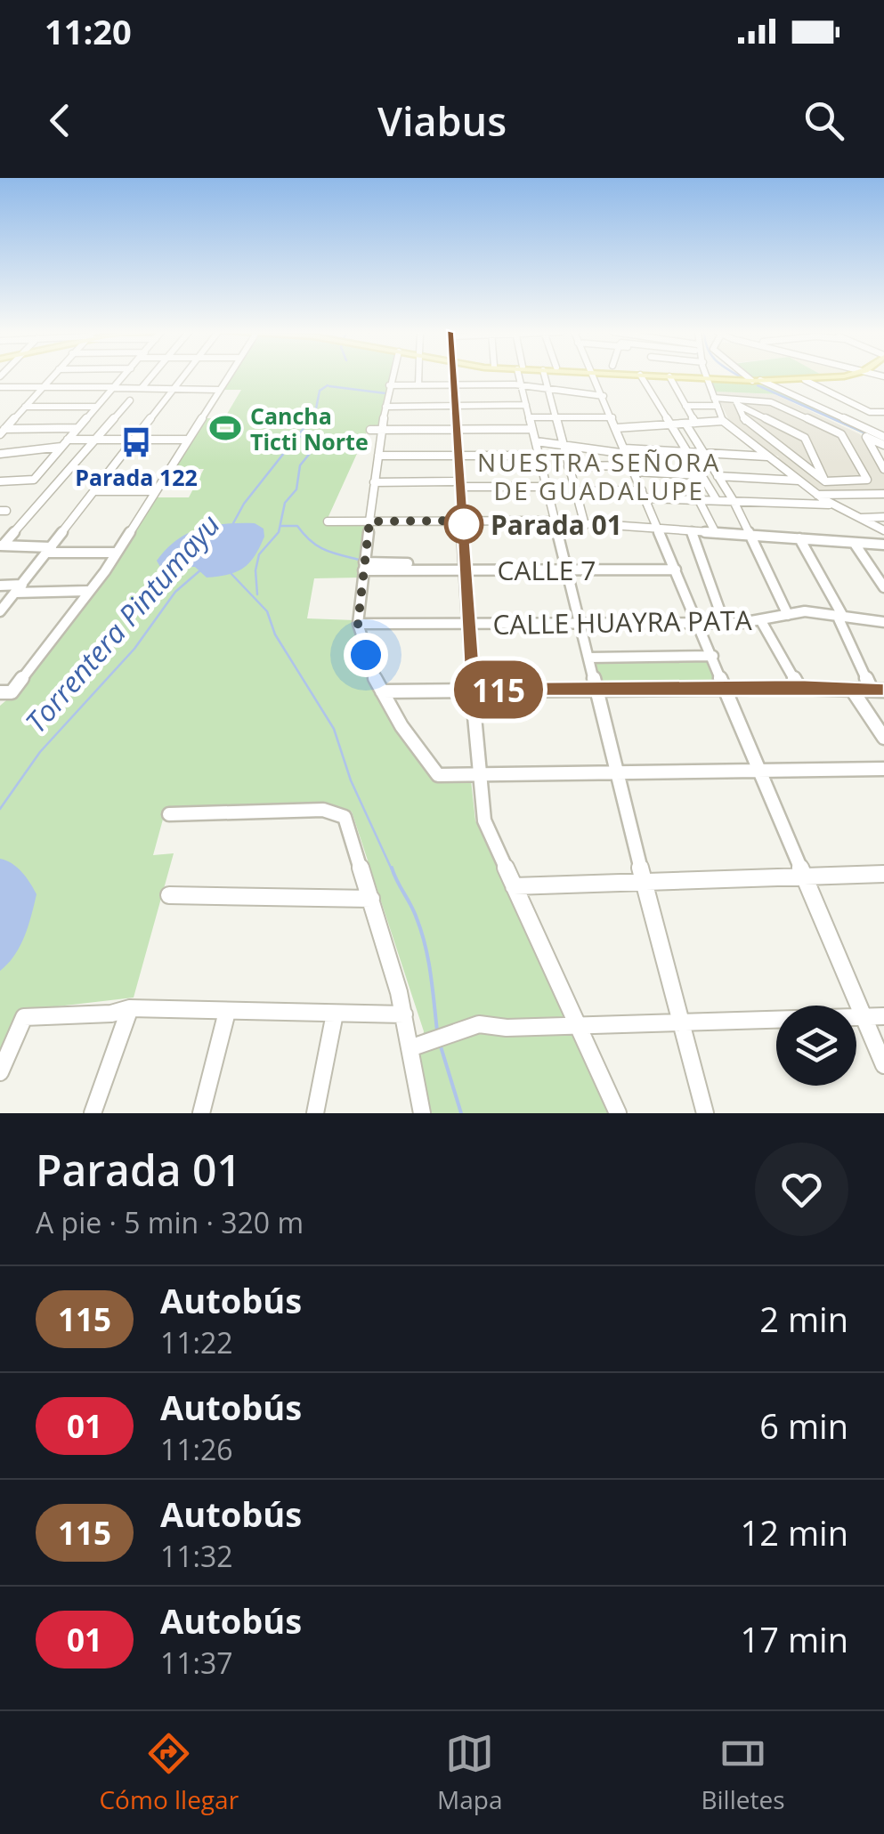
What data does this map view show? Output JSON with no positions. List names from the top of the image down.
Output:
{
  "streets": {
    "street": ["CALLE 7", "CALLE HUAYRA PATA"]
  },
  "districts": ["NUESTRA SEÑORA DE GUADALUPE"],
  "water": ["Torrentera Pintumayu"],
  "places": {
    "sports": ["Cancha Ticti Norte"],
    "bus stop": ["Parada 122"],
    "other": ["Parada 01"]
  },
  "lines": ["bus line 115"],
  "page": {
    "status": "11:20",
    "header": "Viabus",
    "on_map": "115",
    "heading": ["Parada 01", "A pie · 5 min · 320 m"],
    "list": [
      {
        "mark": "115",
        "name": "Autobús",
        "note": "11:22",
        "value": "2 min"
      },
      {
        "mark": "01",
        "name": "Autobús",
        "note": "11:26",
        "value": "6 min"
      },
      {
        "mark": "115",
        "name": "Autobús",
        "note": "11:32",
        "value": "12 min"
      },
      {
        "mark": "01",
        "name": "Autobús",
        "note": "11:37",
        "value": "17 min"
      }
    ],
    "tabs": ["Cómo llegar", "Mapa", "Billetes"]
  }
}
